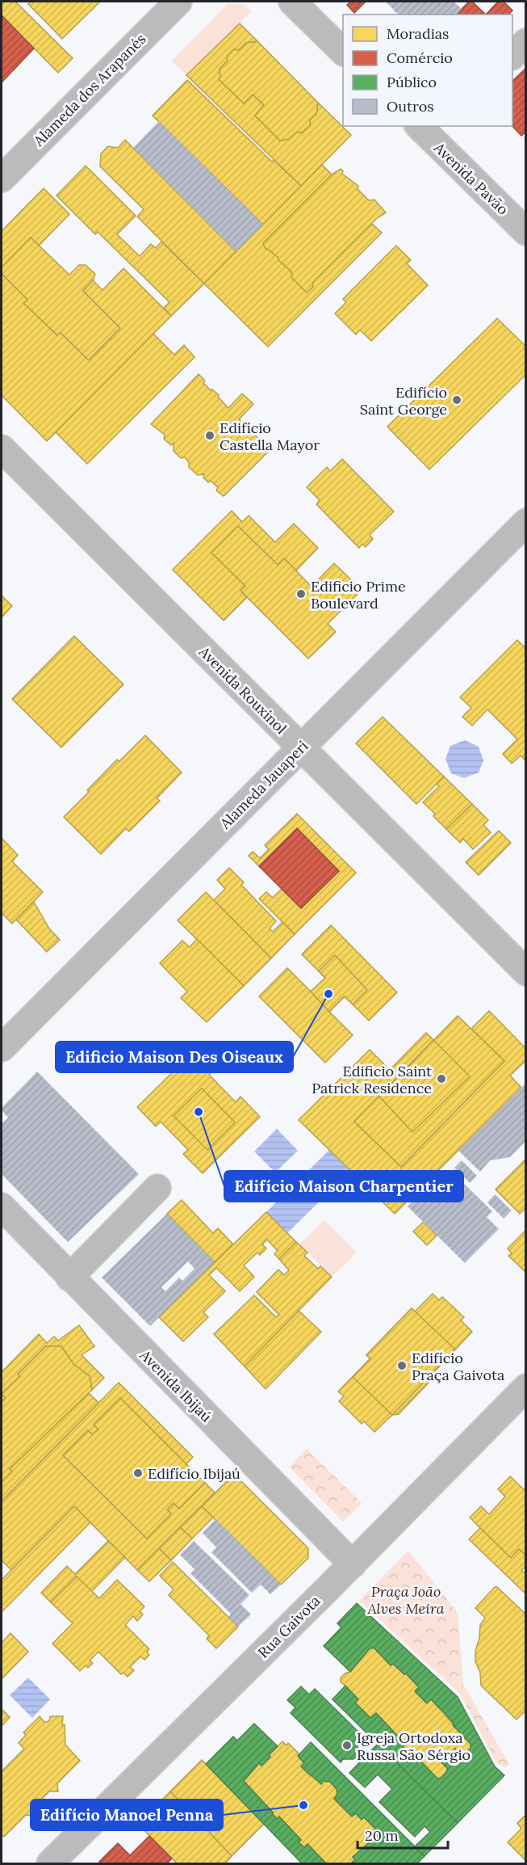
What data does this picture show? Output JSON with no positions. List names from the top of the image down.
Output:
{
  "streets": {
    "street": [
      "Alameda dos Arapanés",
      "Avenida Pavão",
      "Avenida Rouxinol",
      "Alameda Jauaperi",
      "Avenida Ibijaú",
      "Rua Gaivota"
    ]
  },
  "crossings": [
    ["Avenida Rouxinol", "Alameda Jauaperi"],
    ["Avenida Ibijaú", "Rua Gaivota"]
  ],
  "parks": ["Praça João Alves Meira"],
  "places": [
    "Edifício Saint George",
    "Edifício Castella Mayor",
    "Edificio Prime Boulevard",
    "Edificio Maison Des Oiseaux",
    "Edificio Saint Patrick Residence",
    "Edifício Maison Charpentier",
    "Edifício Praça Gaivota",
    "Edifício Ibijaú",
    "Igreja Ortodoxa Russa São Sérgio",
    "Edifício Manoel Penna"
  ],
  "legend": [
    "Moradias",
    "Comércio",
    "Público",
    "Outros"
  ],
  "scale_bar": "20 m"
}
